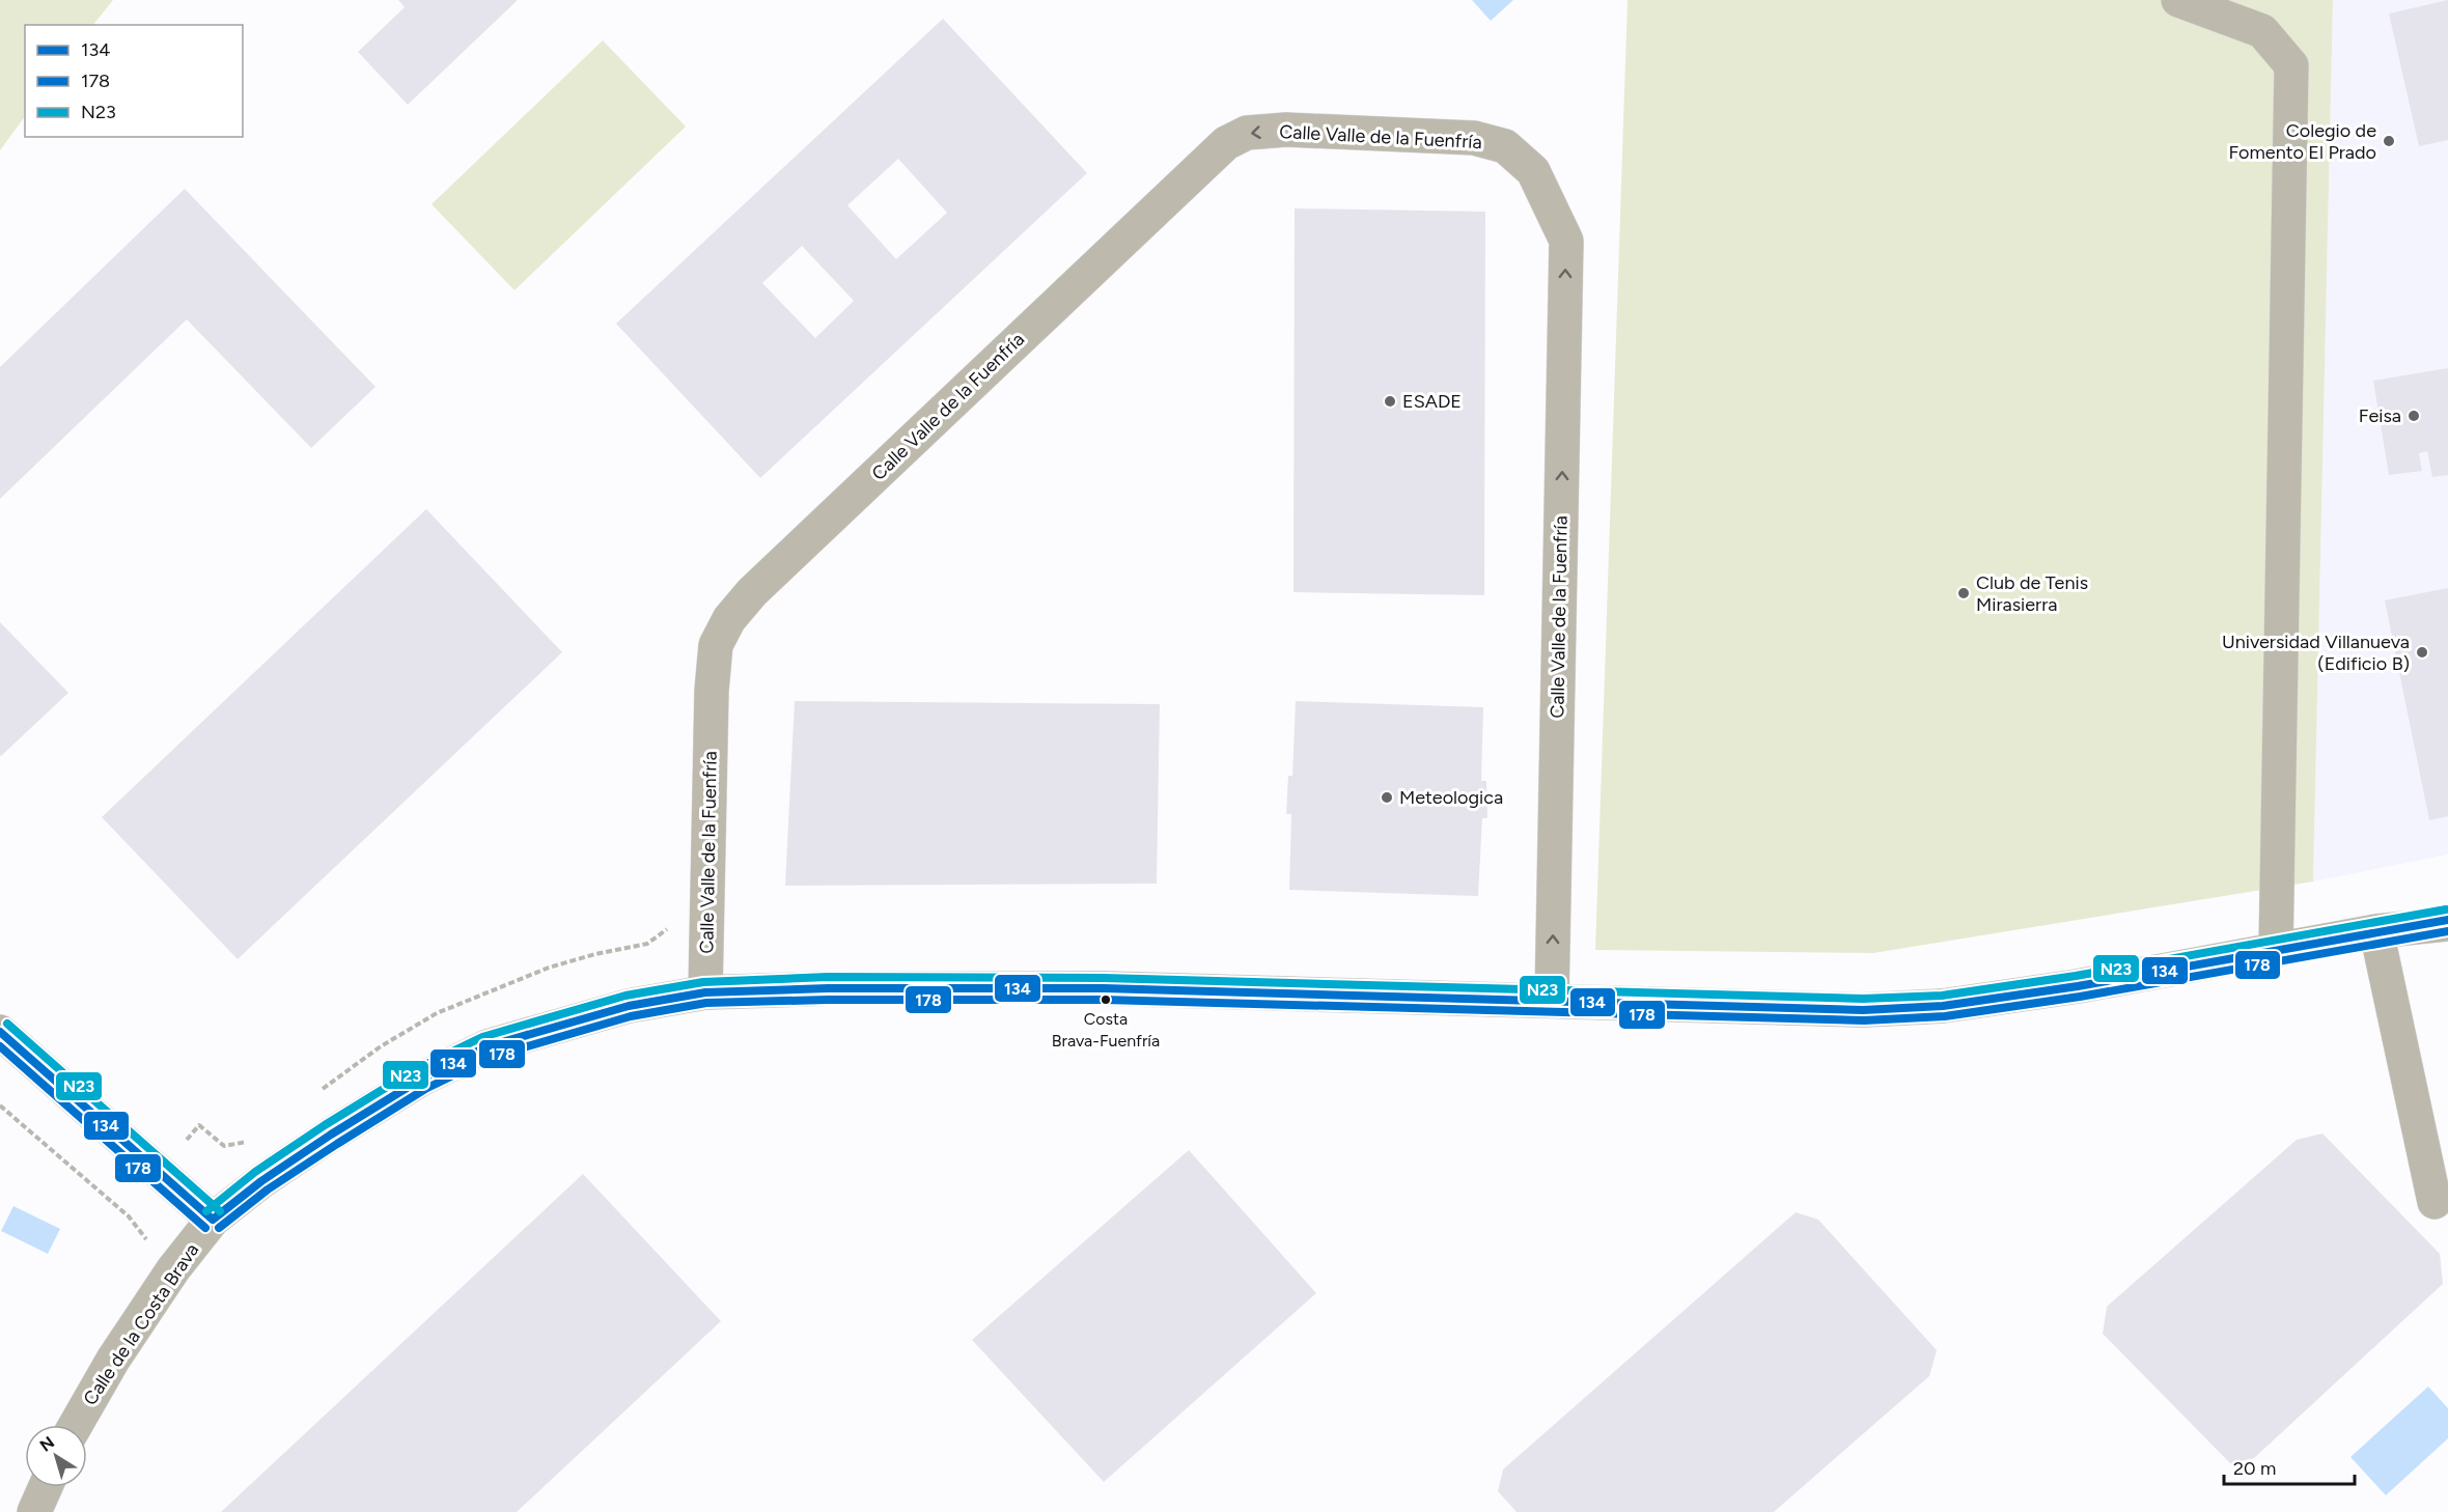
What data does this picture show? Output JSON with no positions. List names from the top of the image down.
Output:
{
  "streets": {
    "street": ["Calle Valle de la Fuenfría", "Calle de la Costa Brava"]
  },
  "crossings": [
    ["Calle Valle de la Fuenfría", "Calle de la Costa Brava"]
  ],
  "places": [
    "Colegio de Fomento El Prado",
    "ESADE",
    "Feisa",
    "Club de Tenis Mirasierra",
    "Universidad Villanueva (Edificio B)",
    "Meteologica",
    "Costa Brava-Fuenfría"
  ],
  "lines": ["transit line N23", "transit line 134", "transit line 178"],
  "legend": ["134", "178", "N23"],
  "scale_bar": "20 m",
  "north": "top left"
}
